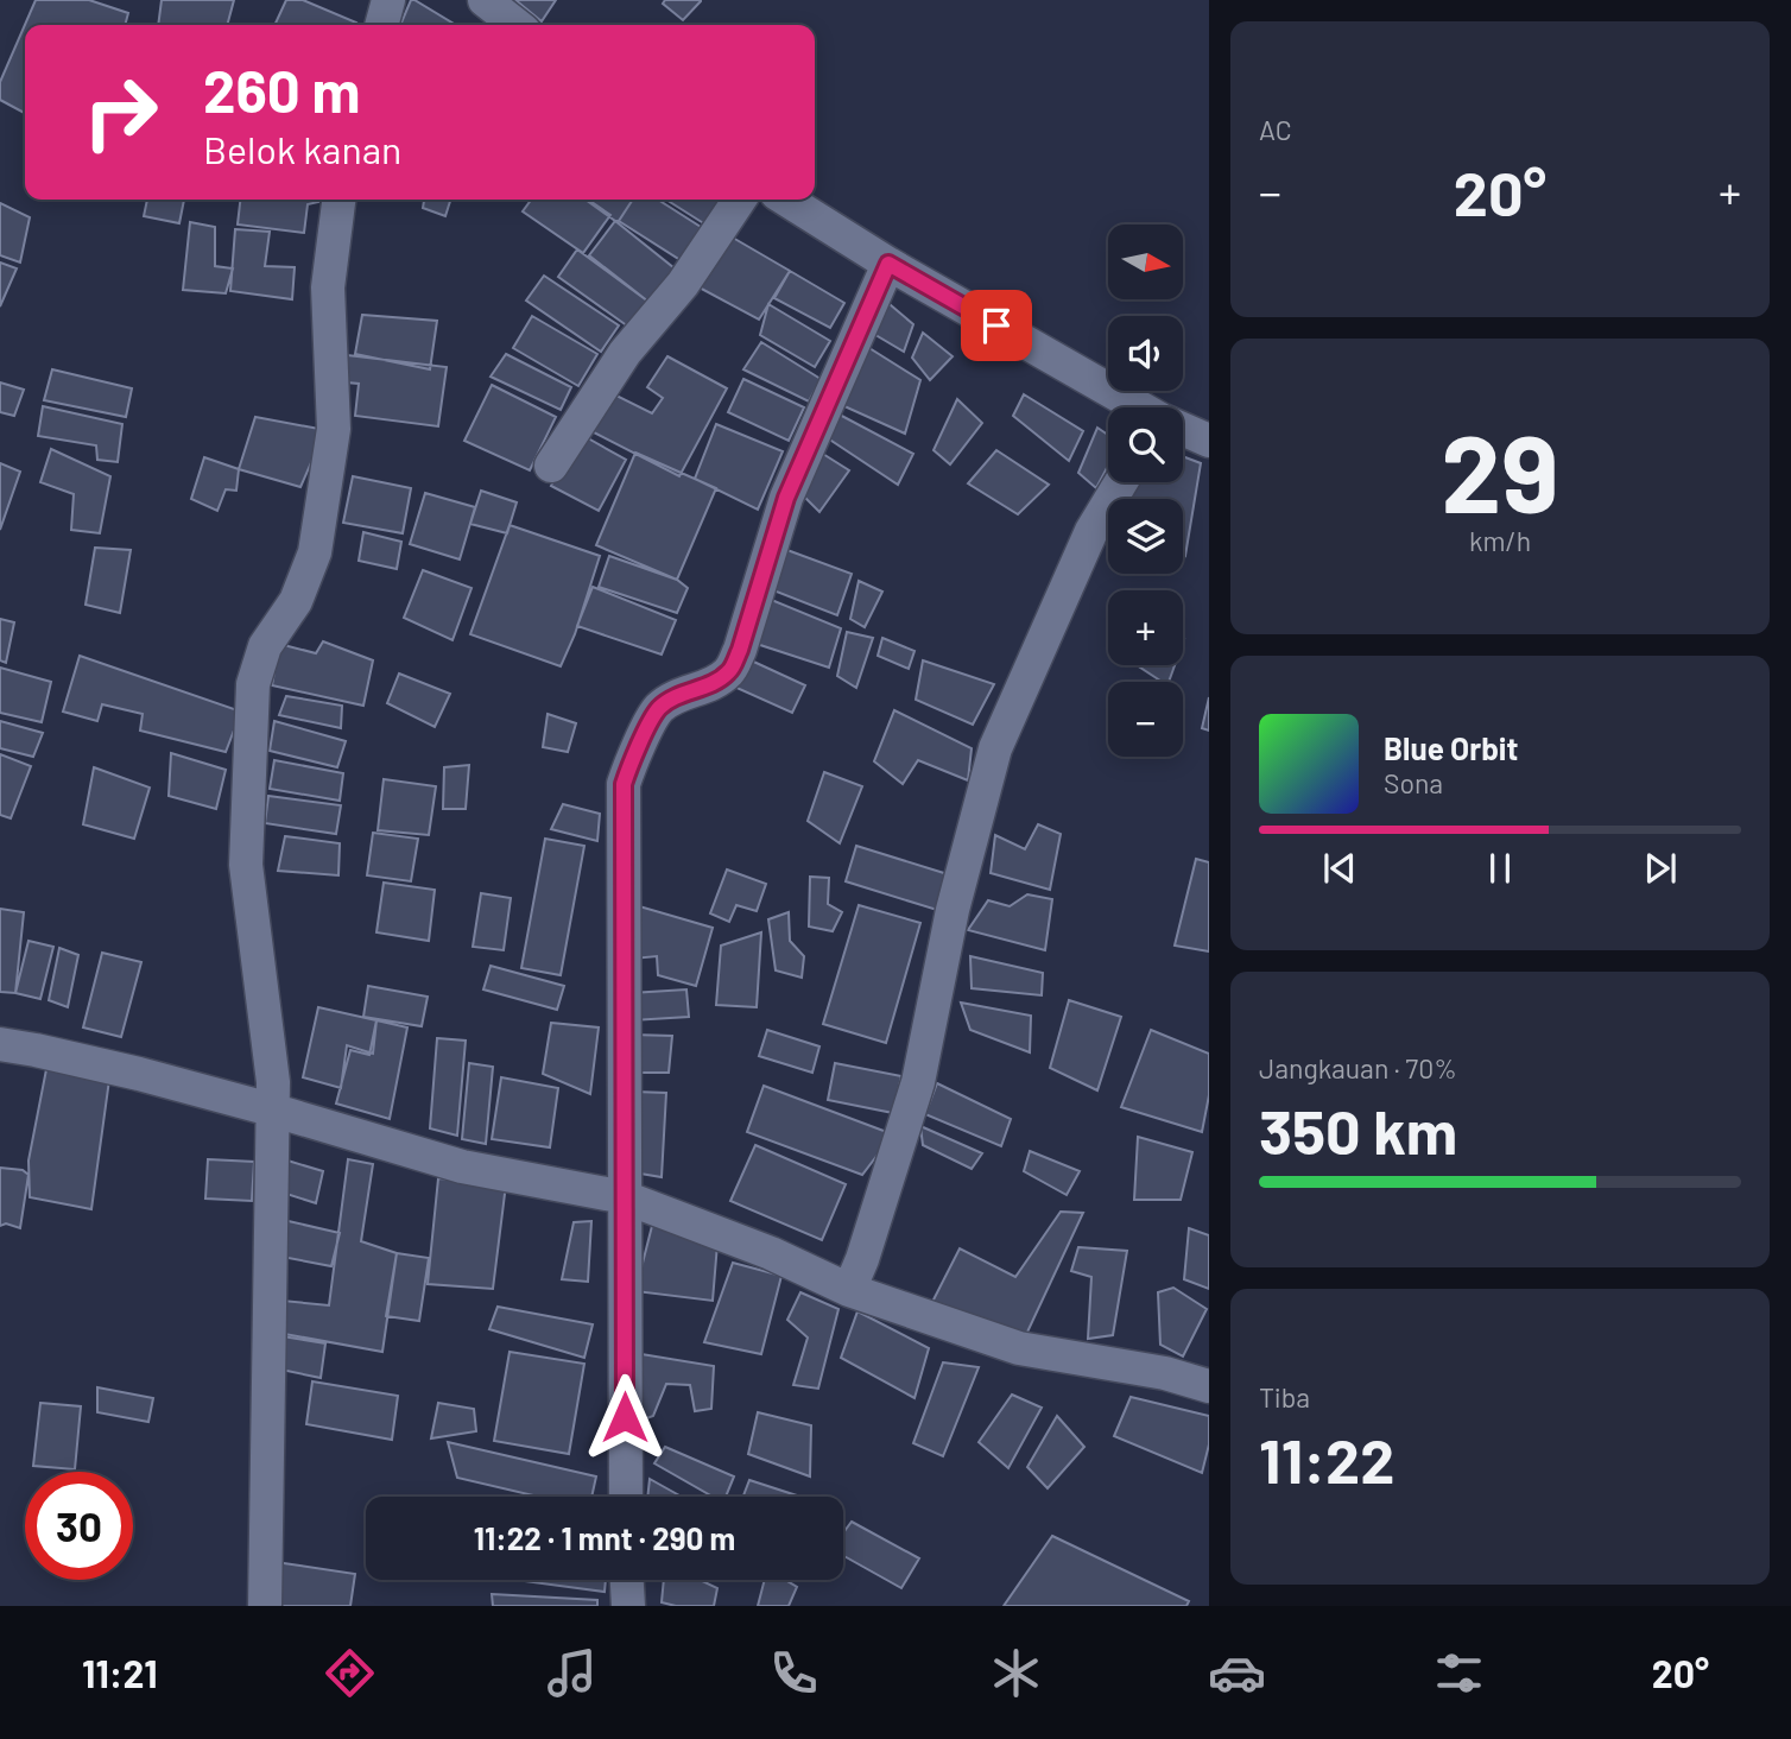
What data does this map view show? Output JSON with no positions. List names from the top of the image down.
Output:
{
  "north": "right",
  "page": {
    "tile": [
      "AC",
      ["29", "km/h"],
      ["Jangkauan · 70%", "350 km"],
      ["Tiba", "11:22"]
    ],
    "turn": ["260 m", "Belok kanan"],
    "heat": ["−", "20°", "+"],
    "map_buttons": ["+", "−"],
    "song": ["Blue Orbit", "Sona"],
    "limit": "30",
    "trip": "11:22 · 1 mnt · 290 m",
    "tabs": ["11:21", "20°"]
  }
}
